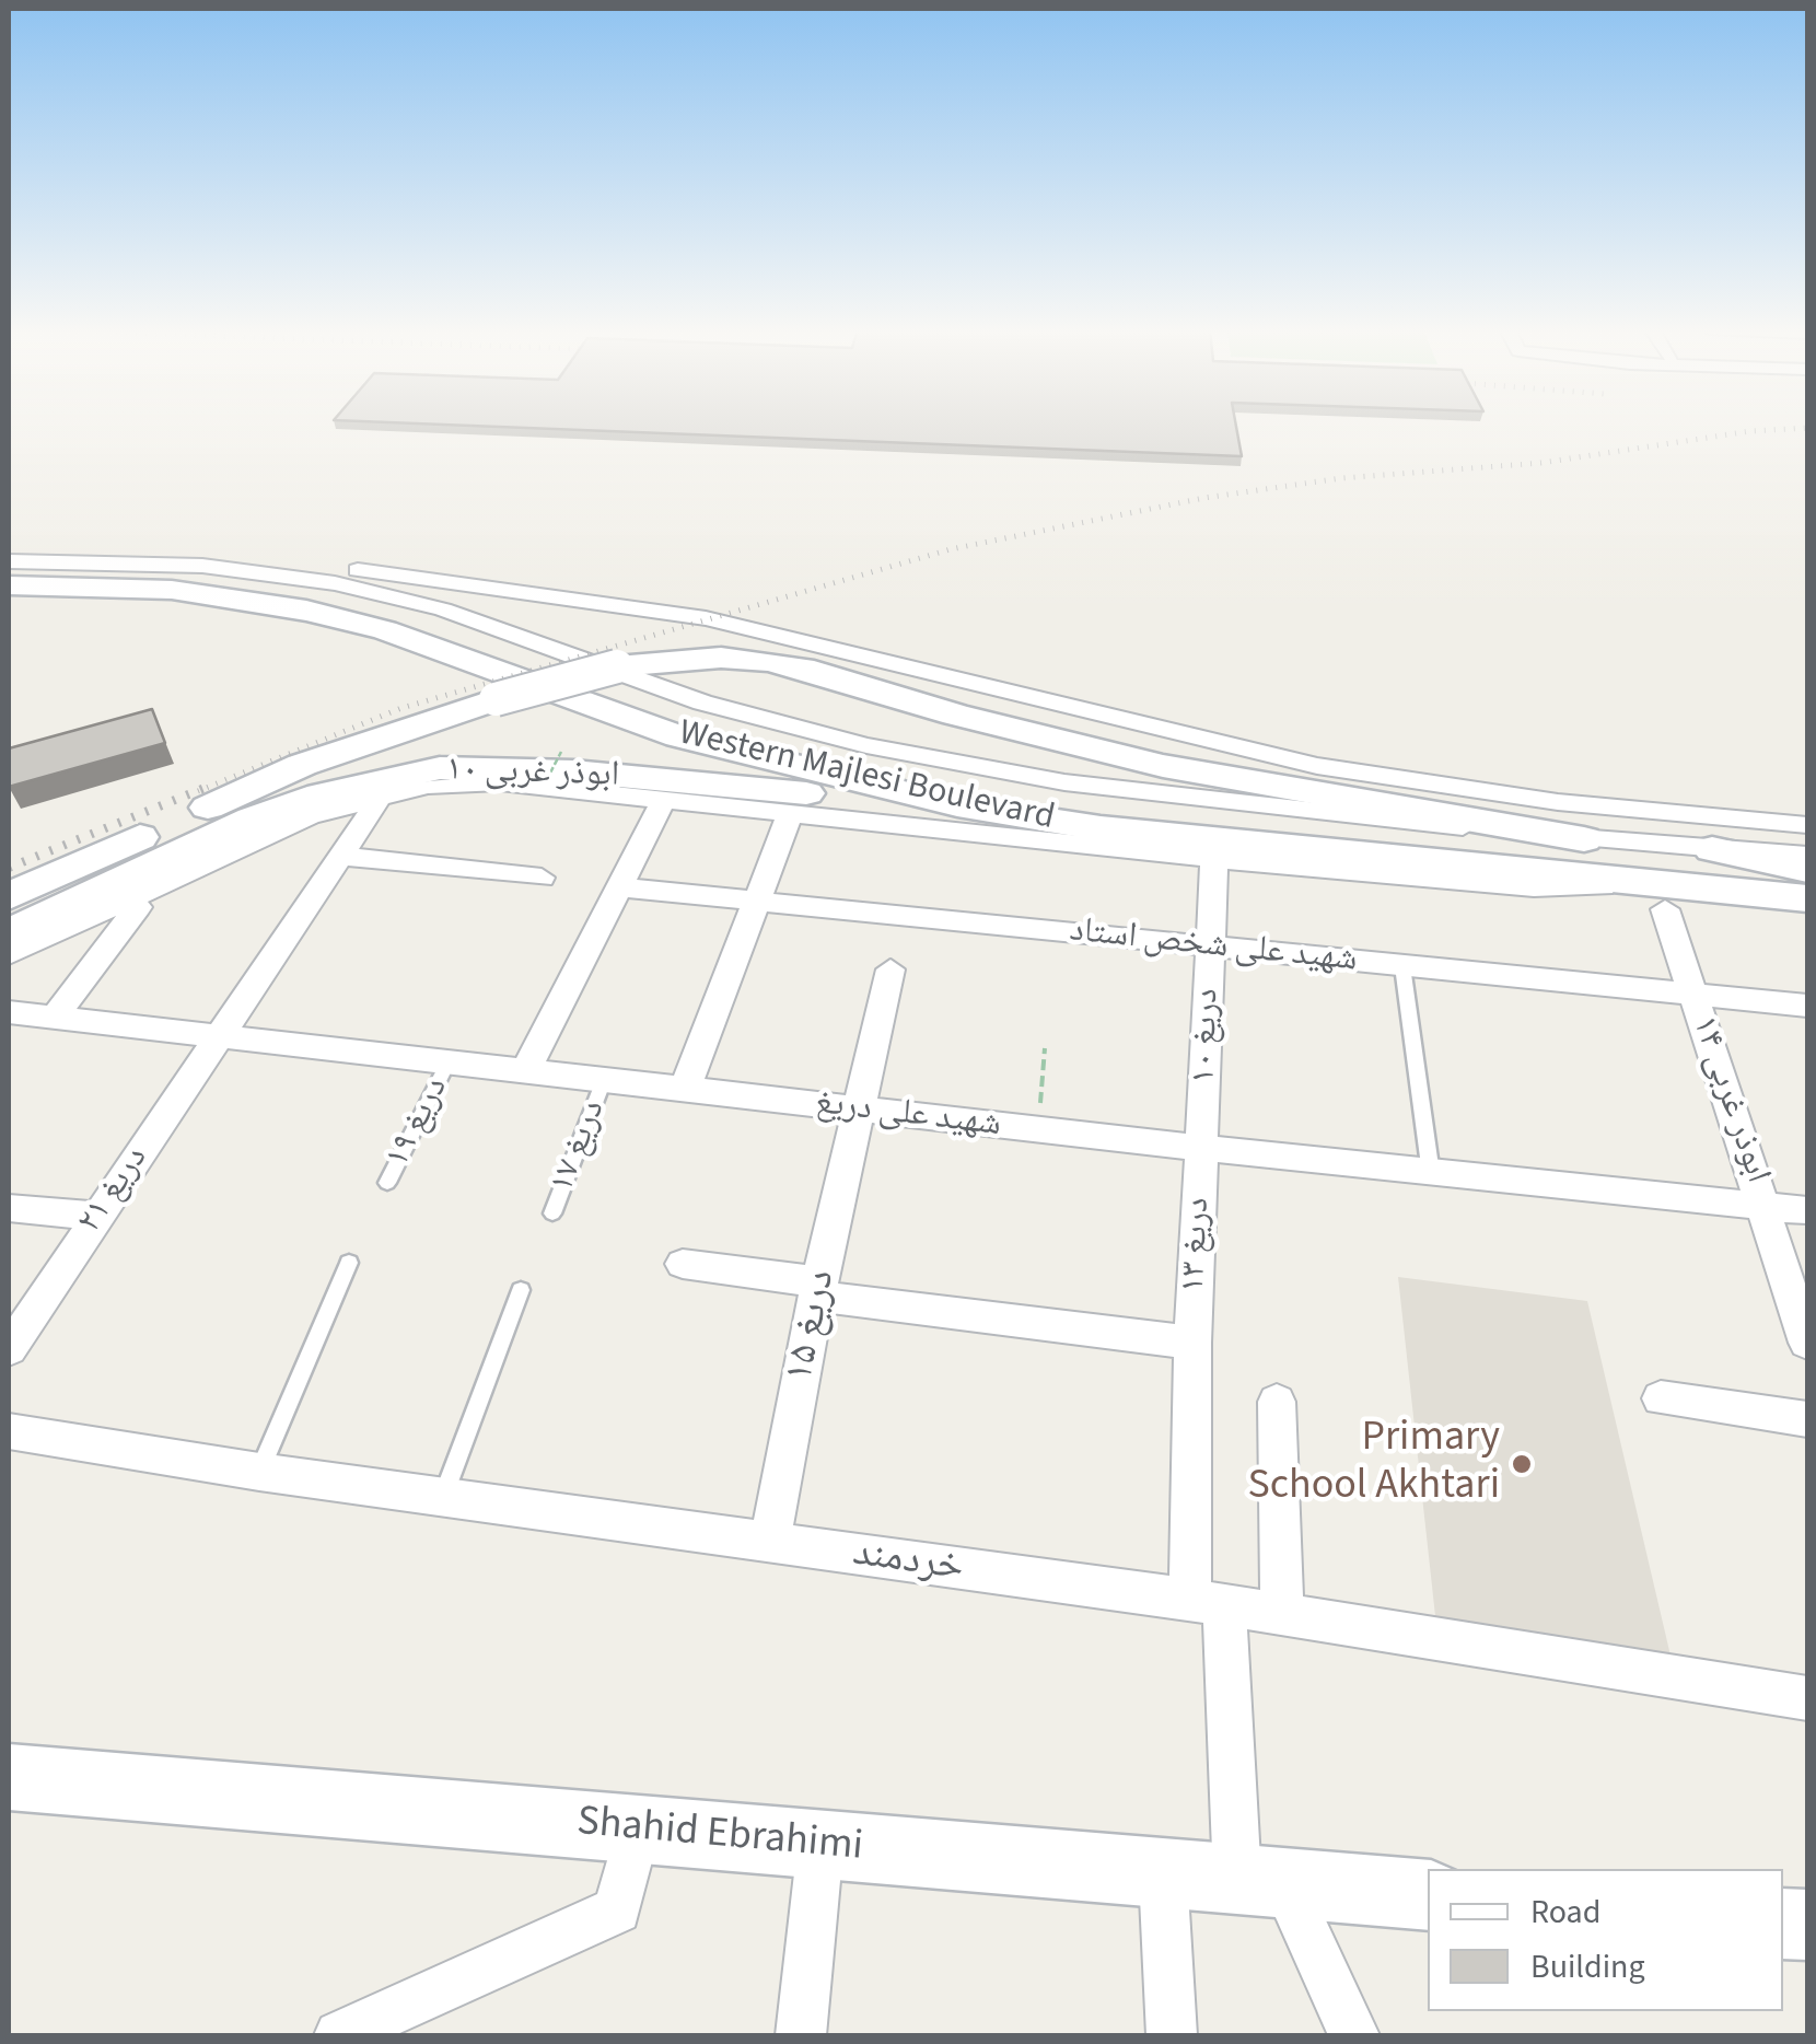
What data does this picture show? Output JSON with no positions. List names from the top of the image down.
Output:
{
  "streets": {
    "main road": ["ابوذر غربی ۱۰", "Western Majlesi Boulevard", "Shahid Ebrahimi"],
    "street": [
      "شهید علی شخص استاد",
      "دریغ ۱۰",
      "ابوذر غربی ۱۴",
      "شهید علی دریغ",
      "دریغ ۲۱",
      "دریغ ۱۳",
      "دریغ ۱۵",
      "خردمند"
    ],
    "lane": ["دریغ ۱۹", "دریغ ۱۷"]
  },
  "crossings": [
    ["ابوذر غربی ۱۰", "Western Majlesi Boulevard"],
    ["Western Majlesi Boulevard", "ابوذر غربی ۱۴"],
    ["شهید علی شخص استاد", "دریغ ۱۰"],
    ["شهید علی شخص استاد", "ابوذر غربی ۱۴"],
    ["دریغ ۱۰", "شهید علی دریغ"],
    ["دریغ ۱۰", "دریغ ۱۳"],
    ["ابوذر غربی ۱۴", "شهید علی دریغ"],
    ["شهید علی دریغ", "دریغ ۱۹"],
    ["شهید علی دریغ", "دریغ ۱۷"],
    ["شهید علی دریغ", "دریغ ۲۱"],
    ["شهید علی دریغ", "دریغ ۱۳"],
    ["شهید علی دریغ", "دریغ ۱۵"],
    ["دریغ ۱۳", "خردمند"],
    ["دریغ ۱۳", "Shahid Ebrahimi"],
    ["دریغ ۱۵", "خردمند"]
  ],
  "places": ["Primary School Akhtari"],
  "legend": ["Road", "Building"]
}
